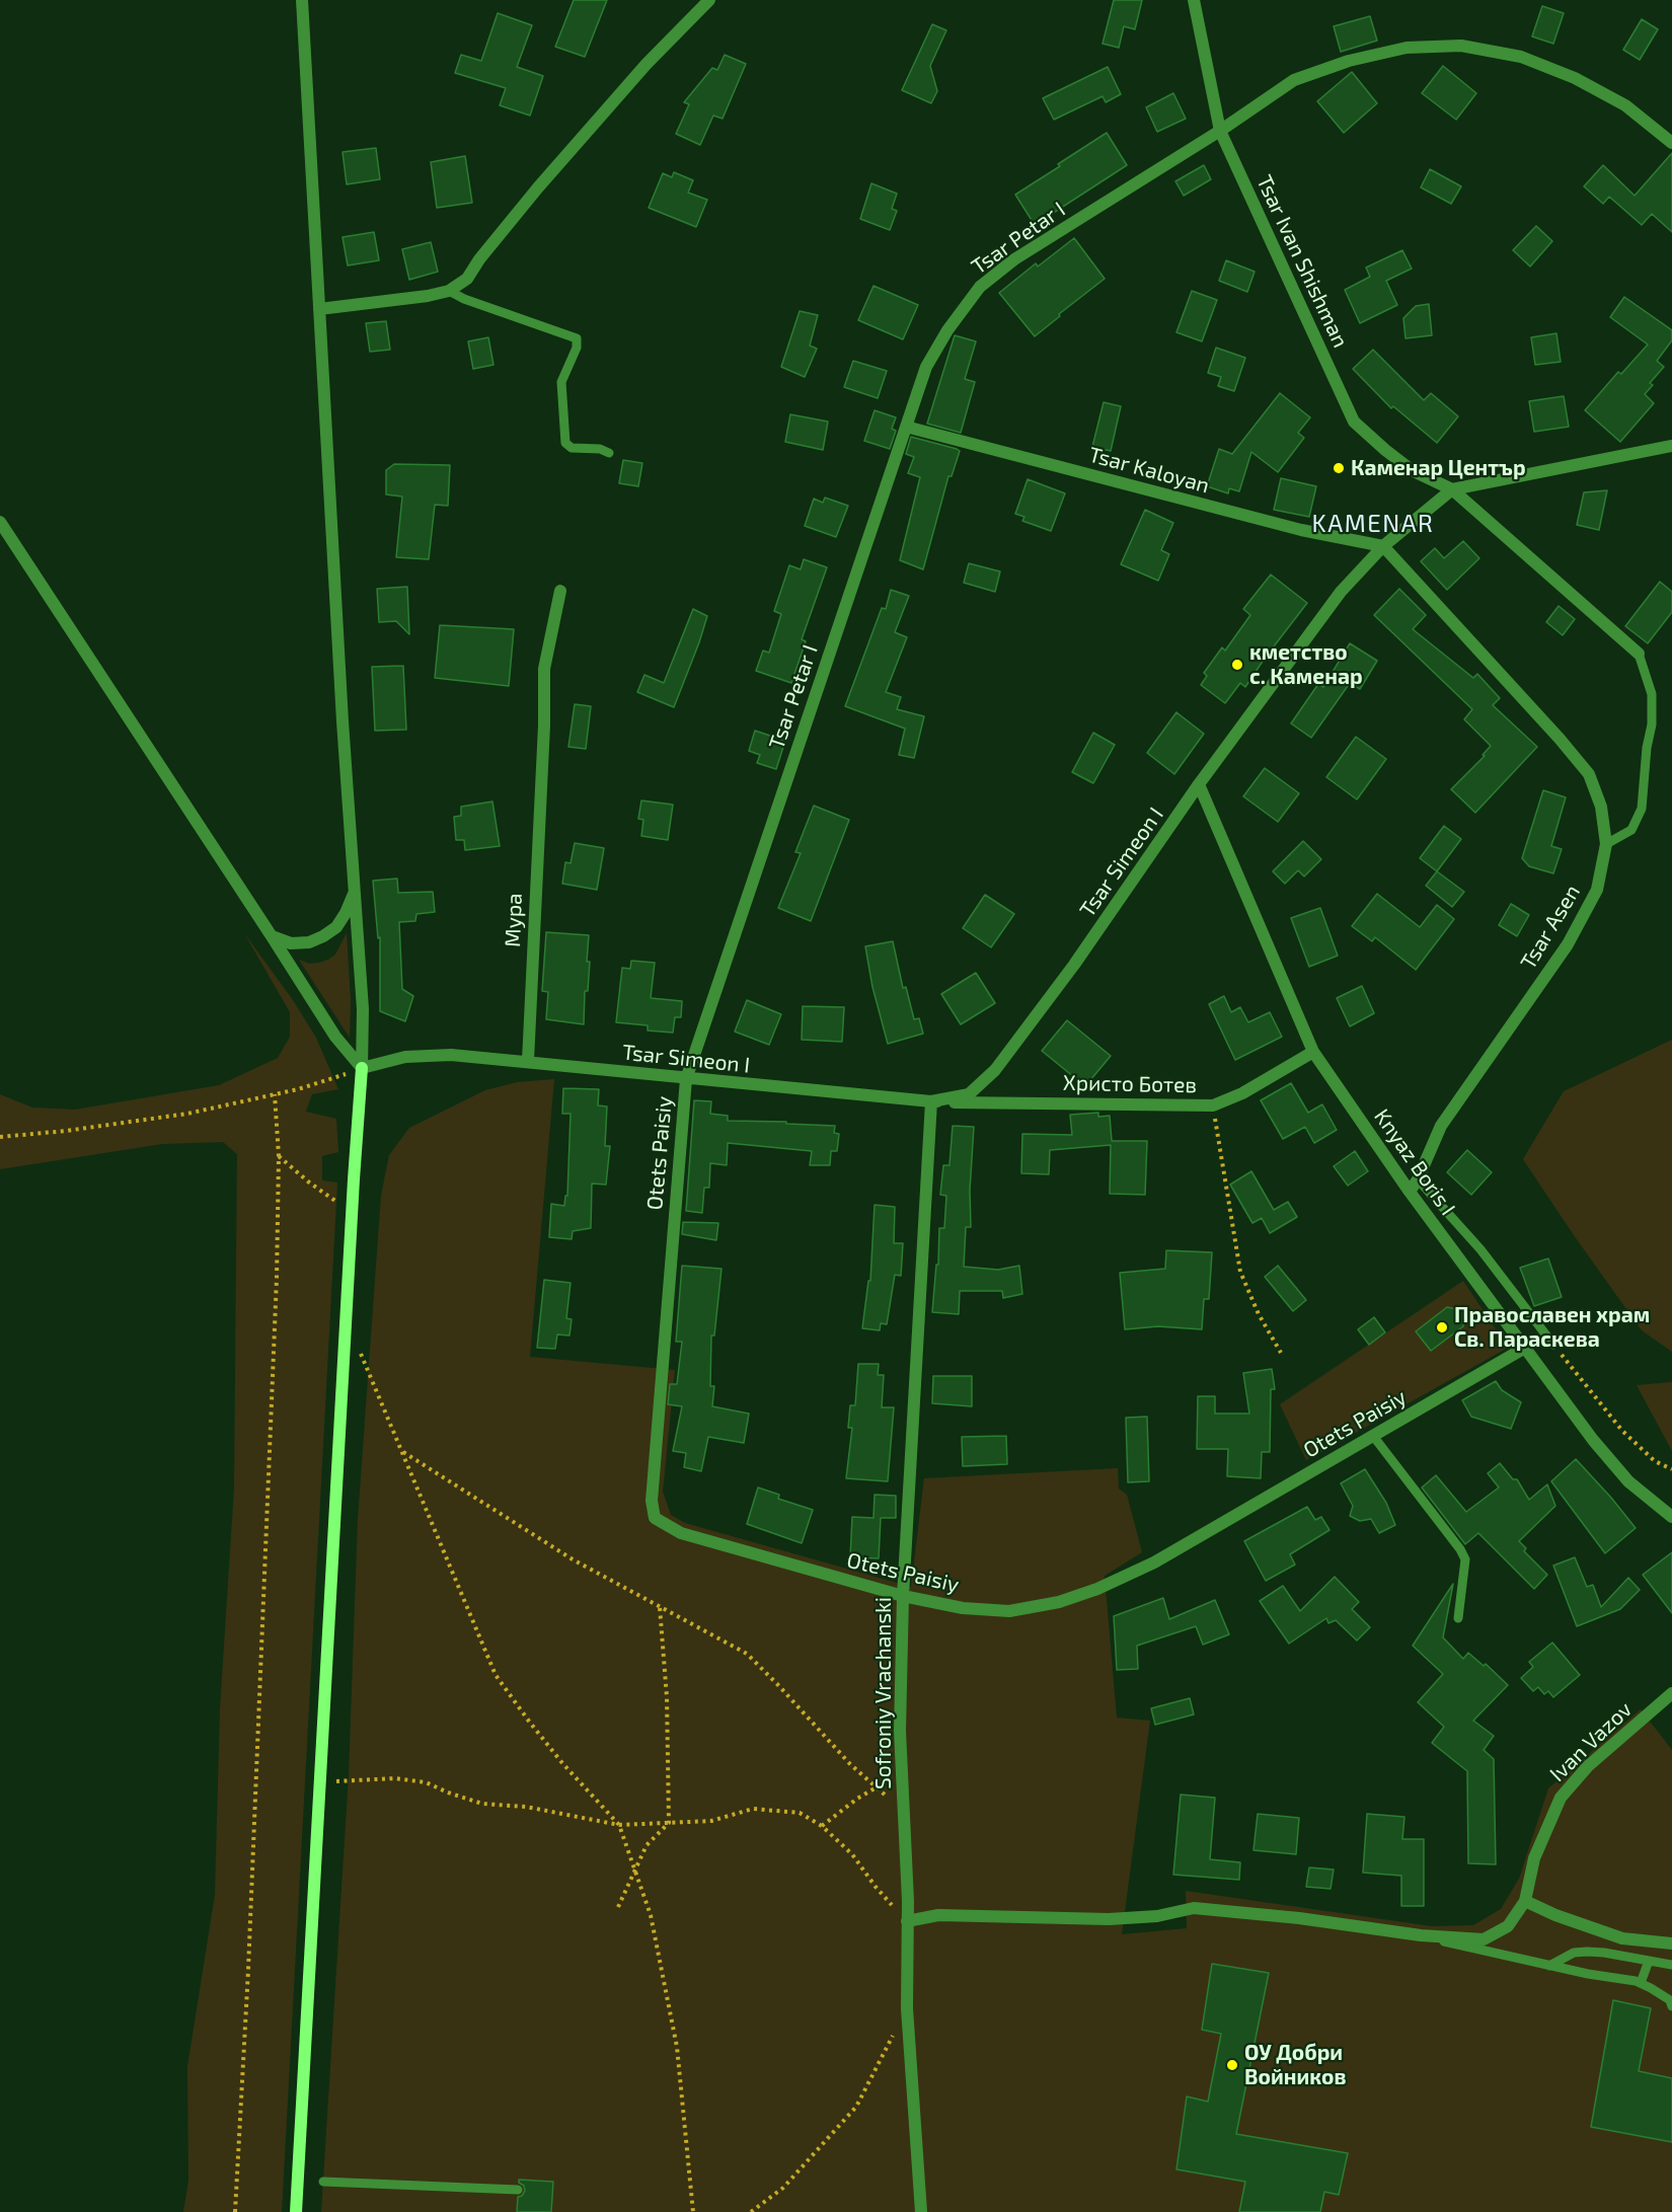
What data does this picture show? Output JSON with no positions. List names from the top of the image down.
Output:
{
  "streets": {
    "street": [
      "Tsar Petar I",
      "Tsar Ivan Shishman",
      "Tsar Kaloyan",
      "Tsar Simeon I",
      "Мура",
      "Tsar Asen",
      "Христо Ботев",
      "Otets Paisiy",
      "Knyaz Boris I",
      "Sofroniy Vrachanski",
      "Ivan Vazov"
    ]
  },
  "crossings": [
    ["Tsar Petar I", "Tsar Ivan Shishman"],
    ["Tsar Petar I", "Tsar Kaloyan"],
    ["Tsar Petar I", "Tsar Simeon I"],
    ["Tsar Petar I", "Otets Paisiy"],
    ["Tsar Ivan Shishman", "Tsar Simeon I"],
    ["Tsar Kaloyan", "Tsar Simeon I"],
    ["Tsar Kaloyan", "Tsar Asen"],
    ["Tsar Simeon I", "Мура"],
    ["Tsar Simeon I", "Tsar Asen"],
    ["Tsar Simeon I", "Христо Ботев"],
    ["Tsar Simeon I", "Otets Paisiy"],
    ["Tsar Simeon I", "Knyaz Boris I"],
    ["Tsar Simeon I", "Sofroniy Vrachanski"],
    ["Tsar Asen", "Knyaz Boris I"],
    ["Христо Ботев", "Knyaz Boris I"],
    ["Христо Ботев", "Sofroniy Vrachanski"],
    ["Otets Paisiy", "Knyaz Boris I"],
    ["Otets Paisiy", "Sofroniy Vrachanski"]
  ],
  "districts": ["KAMENAR"],
  "places": [
    "Каменар Център",
    "кметство с. Каменар",
    "Православен храм Св. Параскева",
    "ОУ Добри Войников"
  ]
}
